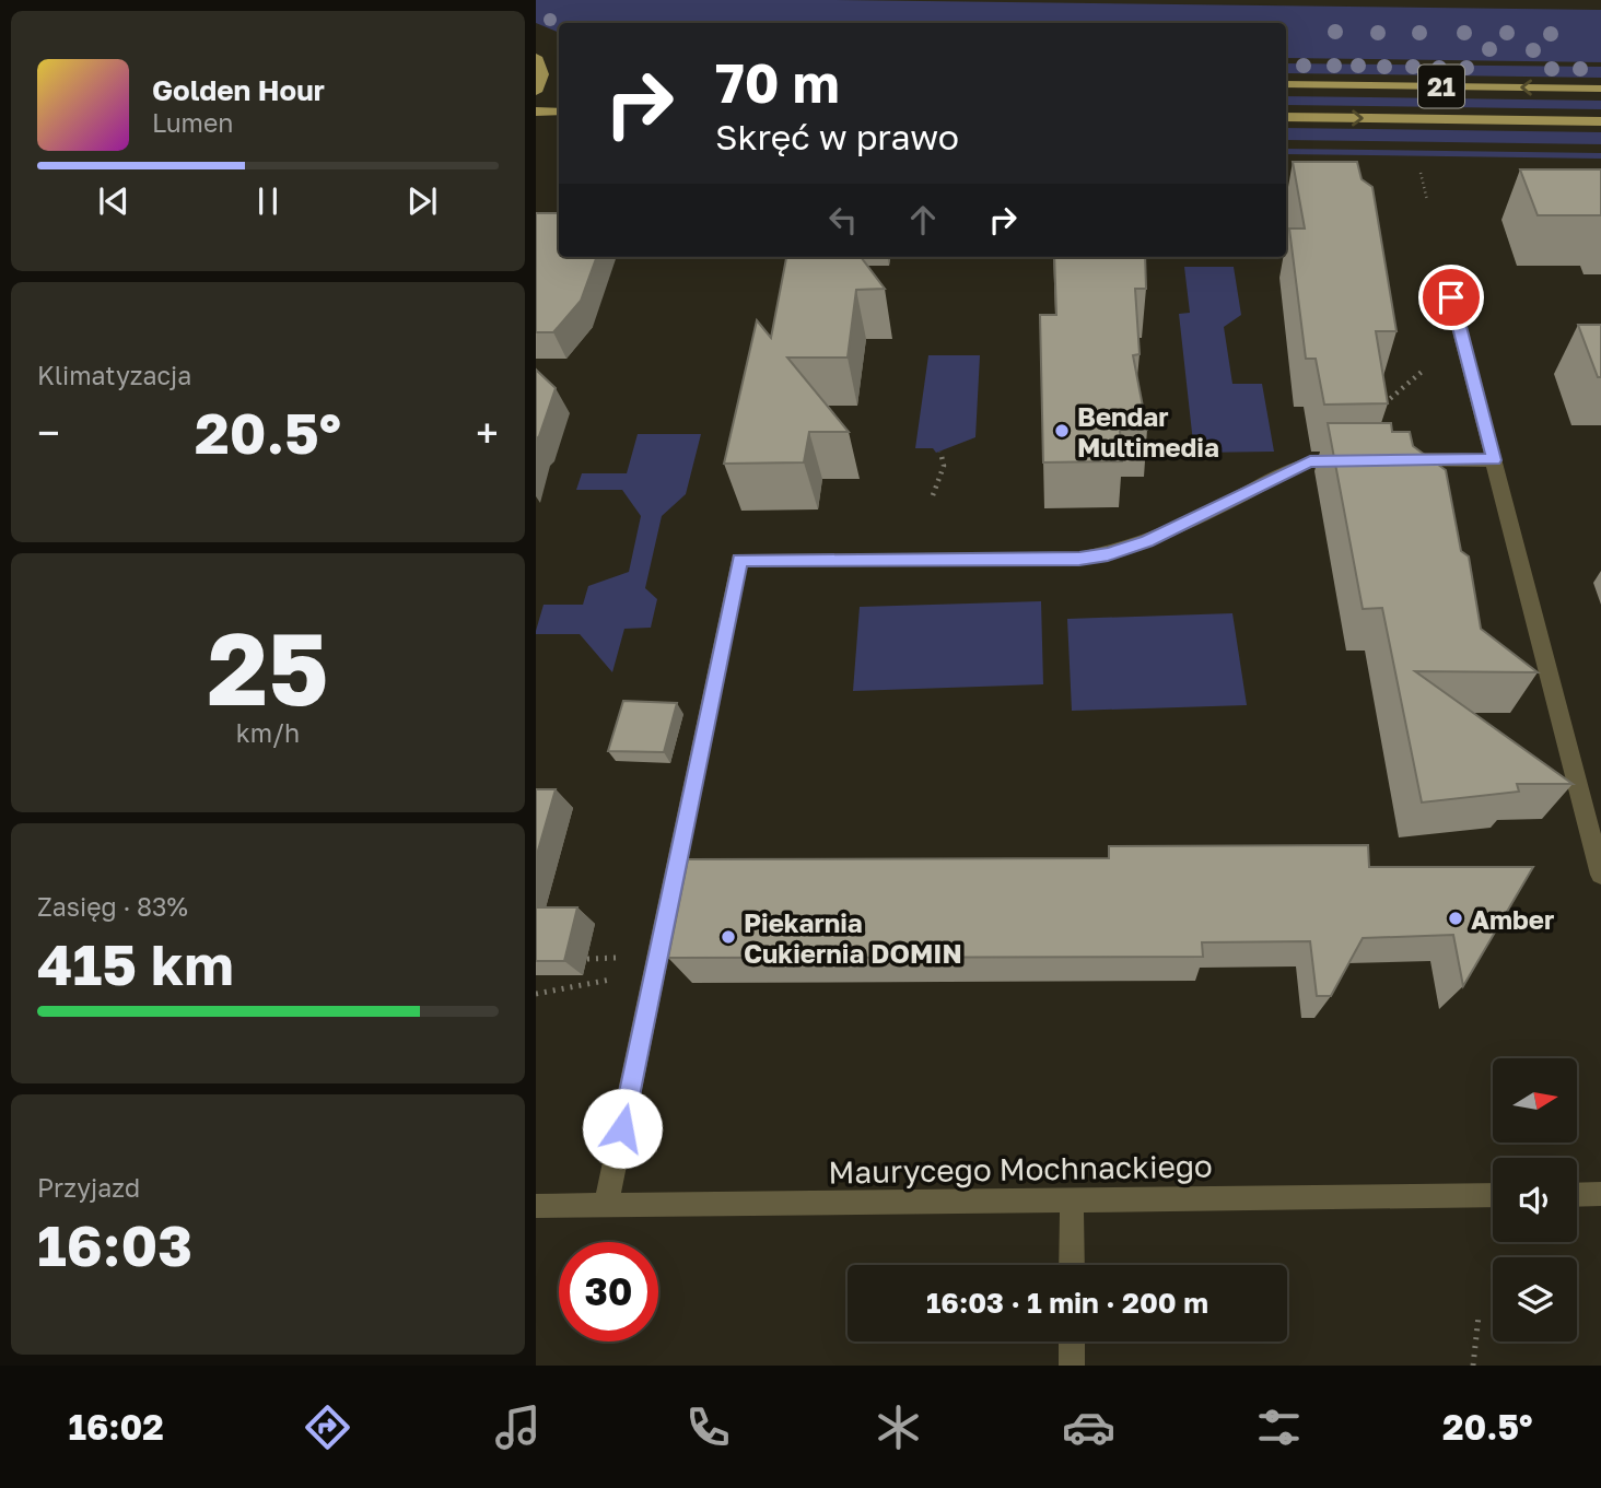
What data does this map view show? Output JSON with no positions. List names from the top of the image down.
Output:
{
  "streets": {
    "main road": ["21"],
    "street": ["Maurycego Mochnackiego"]
  },
  "places": ["Bendar Multimedia", "Amber", "Piekarnia Cukiernia DOMIN"],
  "north": "right",
  "page": {
    "turn": ["70 m", "Skręć w prawo"],
    "song": ["Golden Hour", "Lumen"],
    "tile": [
      "Klimatyzacja",
      ["25", "km/h"],
      ["Zasięg · 83%", "415 km"],
      ["Przyjazd", "16:03"]
    ],
    "heat": ["−", "20.5°", "+"],
    "limit": "30",
    "trip": "16:03 · 1 min · 200 m",
    "tabs": ["16:02", "20.5°"]
  }
}
